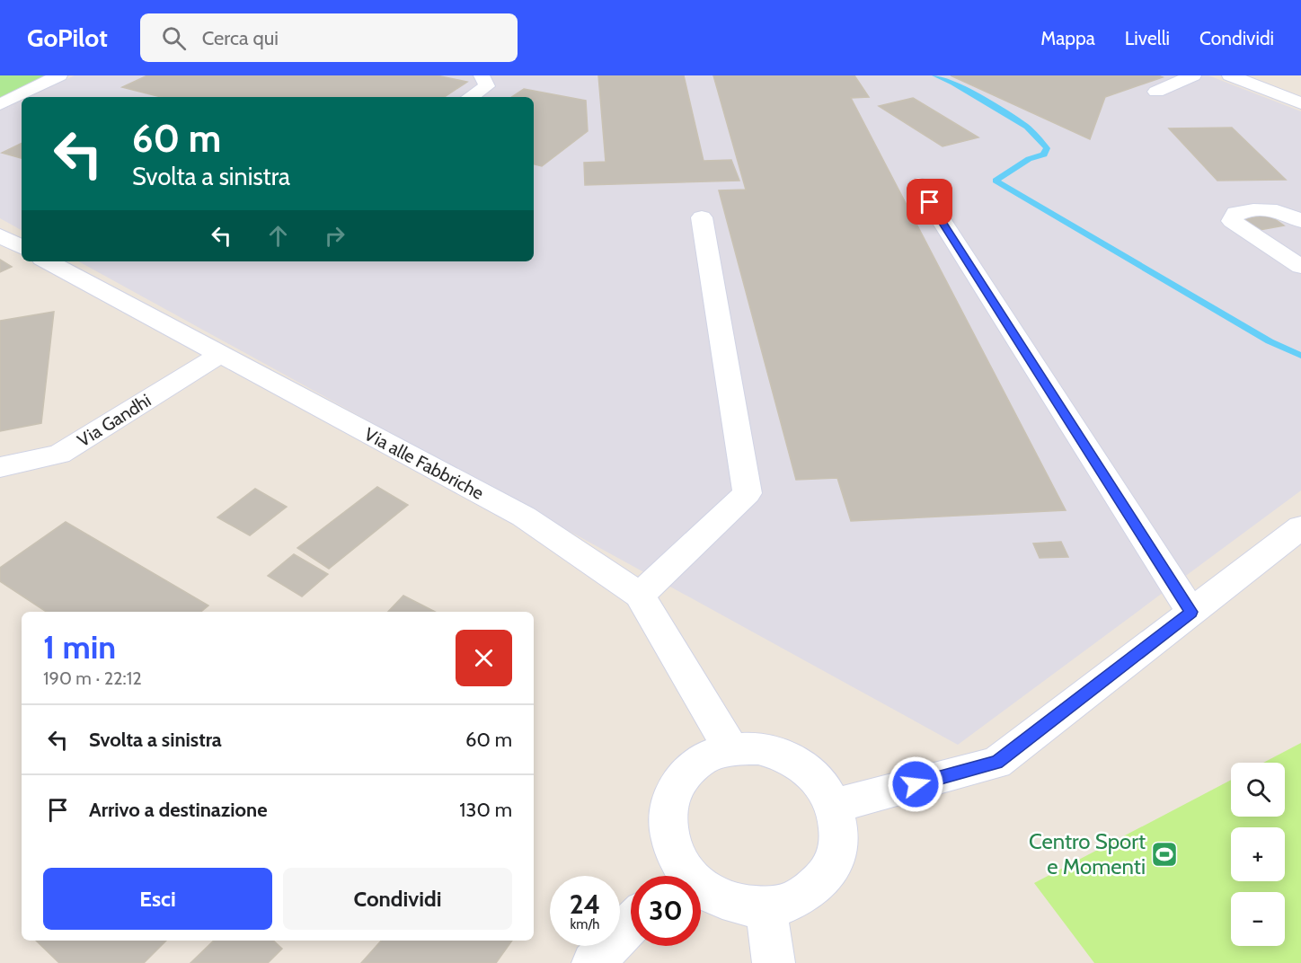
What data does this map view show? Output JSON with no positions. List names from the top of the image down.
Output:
{
  "streets": {
    "street": ["Via Gandhi", "Via alle Fabbriche"]
  },
  "crossings": [
    ["Via Gandhi", "Via alle Fabbriche"]
  ],
  "places": {
    "sports": ["Centro Sport e Momenti"]
  },
  "page": {
    "header": "GoPilot",
    "search": "Cerca qui",
    "nav": ["Mappa", "Livelli", "Condividi"],
    "turn": ["60 m", "Svolta a sinistra"],
    "heading": ["1 min", "190 m · 22:12"],
    "list": [
      {
        "name": "Svolta a sinistra",
        "value": "60 m"
      },
      {
        "name": "Arrivo a destinazione",
        "value": "130 m"
      }
    ],
    "map_buttons": ["+", "−"],
    "buttons": ["Esci", "Condividi"],
    "speed": "24 km/h",
    "limit": "30"
  }
}
